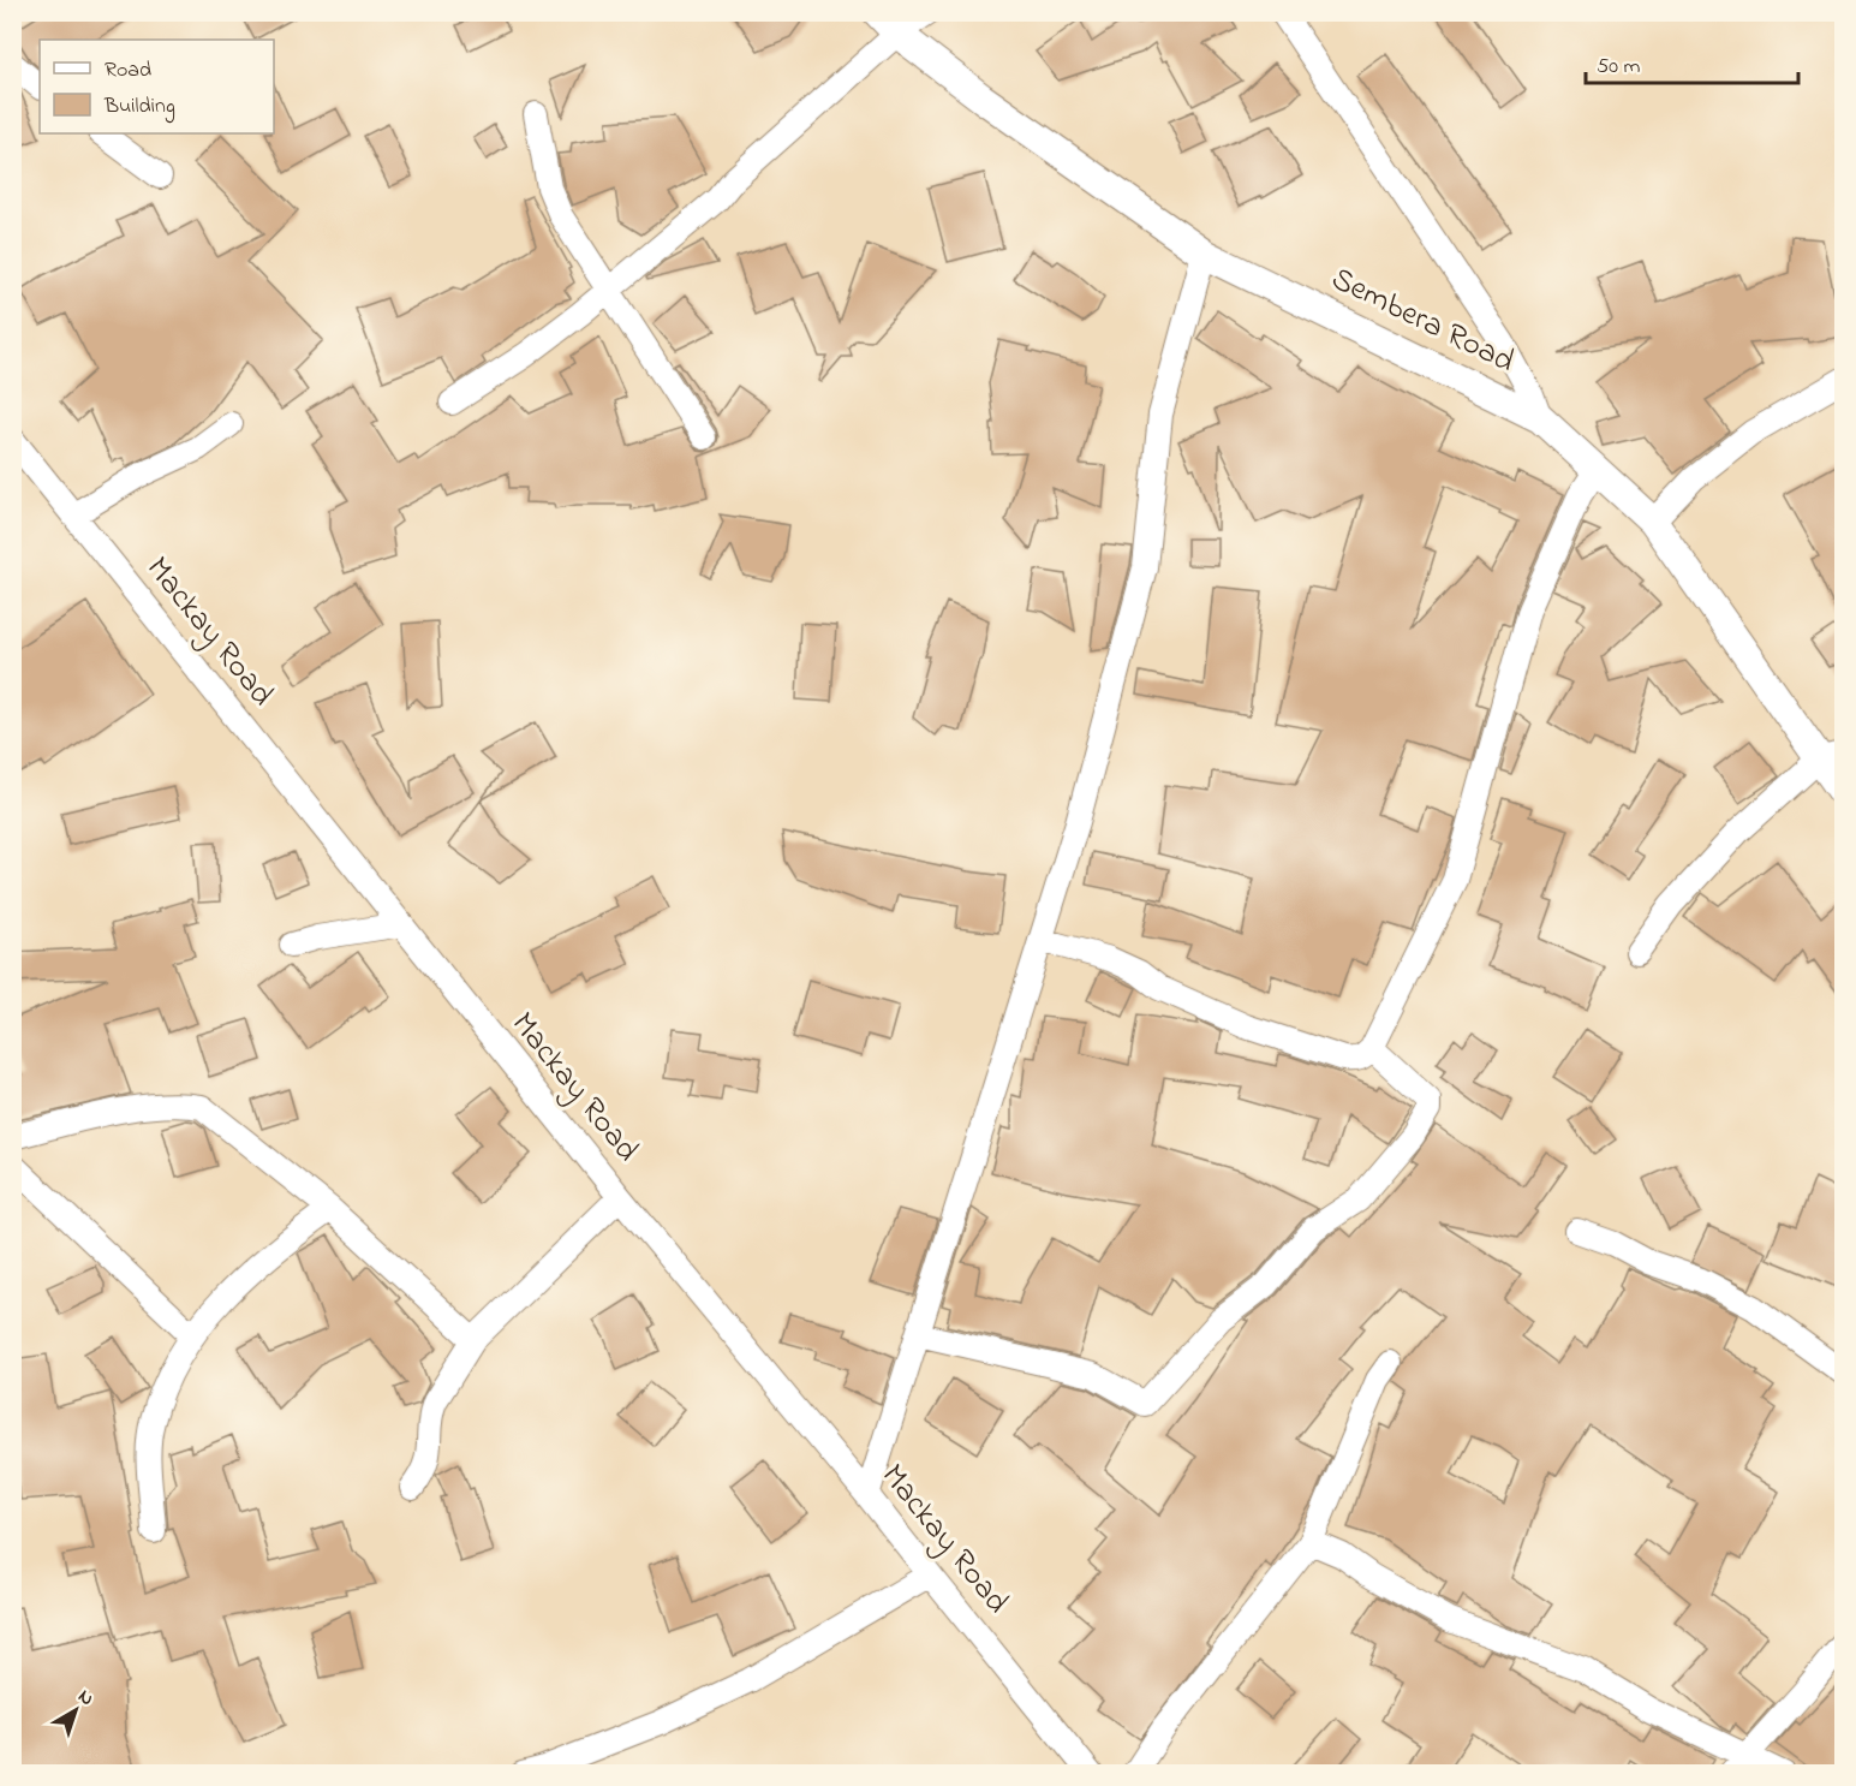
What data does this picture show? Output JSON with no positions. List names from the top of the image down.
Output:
{
  "streets": {
    "street": ["Sembera Road", "Mackay Road"]
  },
  "legend": ["Road", "Building"],
  "scale_bar": "50 m",
  "north": "top right"
}
